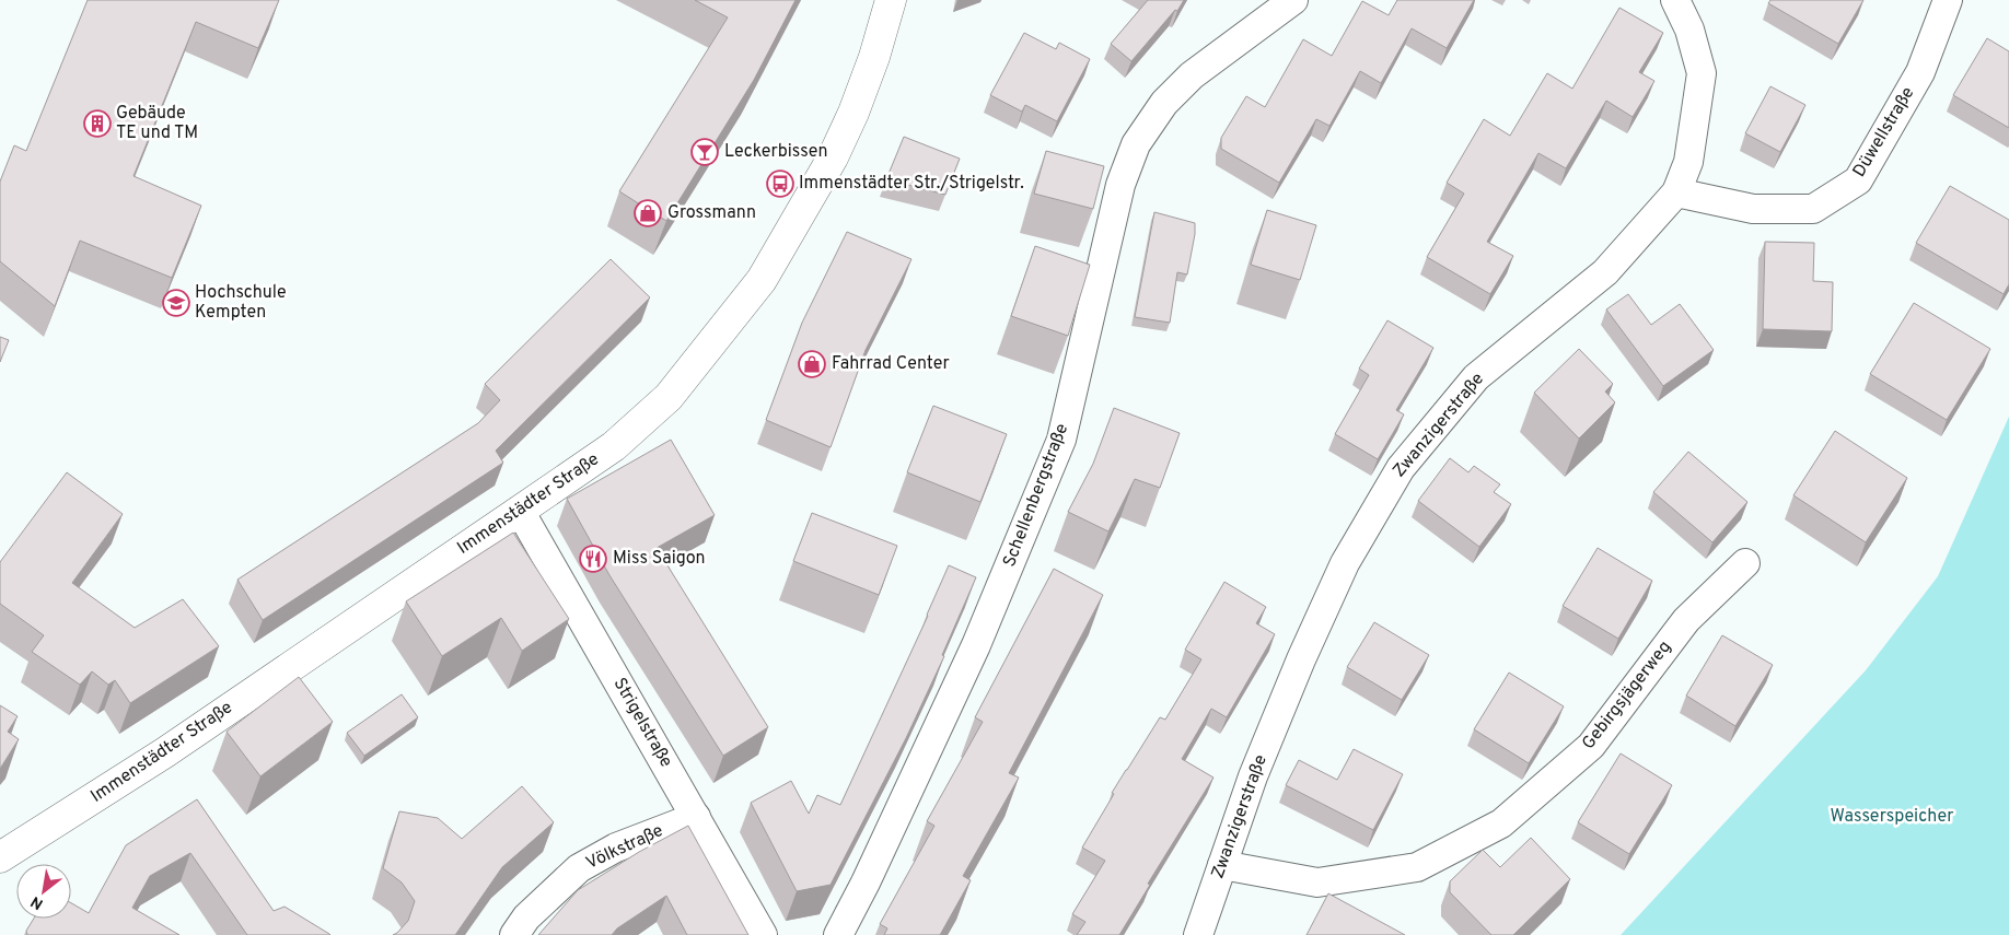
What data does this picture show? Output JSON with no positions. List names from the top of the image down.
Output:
{
  "streets": {
    "street": [
      "Düwellstraße",
      "Zwanzigerstraße",
      "Schellenbergstraße",
      "Immenstädter Straße",
      "Gebirgsjägerweg",
      "Strigelstraße",
      "Völkstraße"
    ]
  },
  "crossings": [
    ["Düwellstraße", "Zwanzigerstraße"],
    ["Zwanzigerstraße", "Gebirgsjägerweg"],
    ["Immenstädter Straße", "Strigelstraße"],
    ["Strigelstraße", "Völkstraße"]
  ],
  "parks": ["Wasserspeicher"],
  "places": {
    "building": ["Gebäude TE und TM"],
    "bar": ["Leckerbissen"],
    "bus stop": ["Immenstädter Str./Strigelstr."],
    "shop": ["Grossmann", "Fahrrad Center"],
    "school or university": ["Hochschule Kempten"],
    "restaurant": ["Miss Saigon"]
  },
  "north": "bottom left"
}
